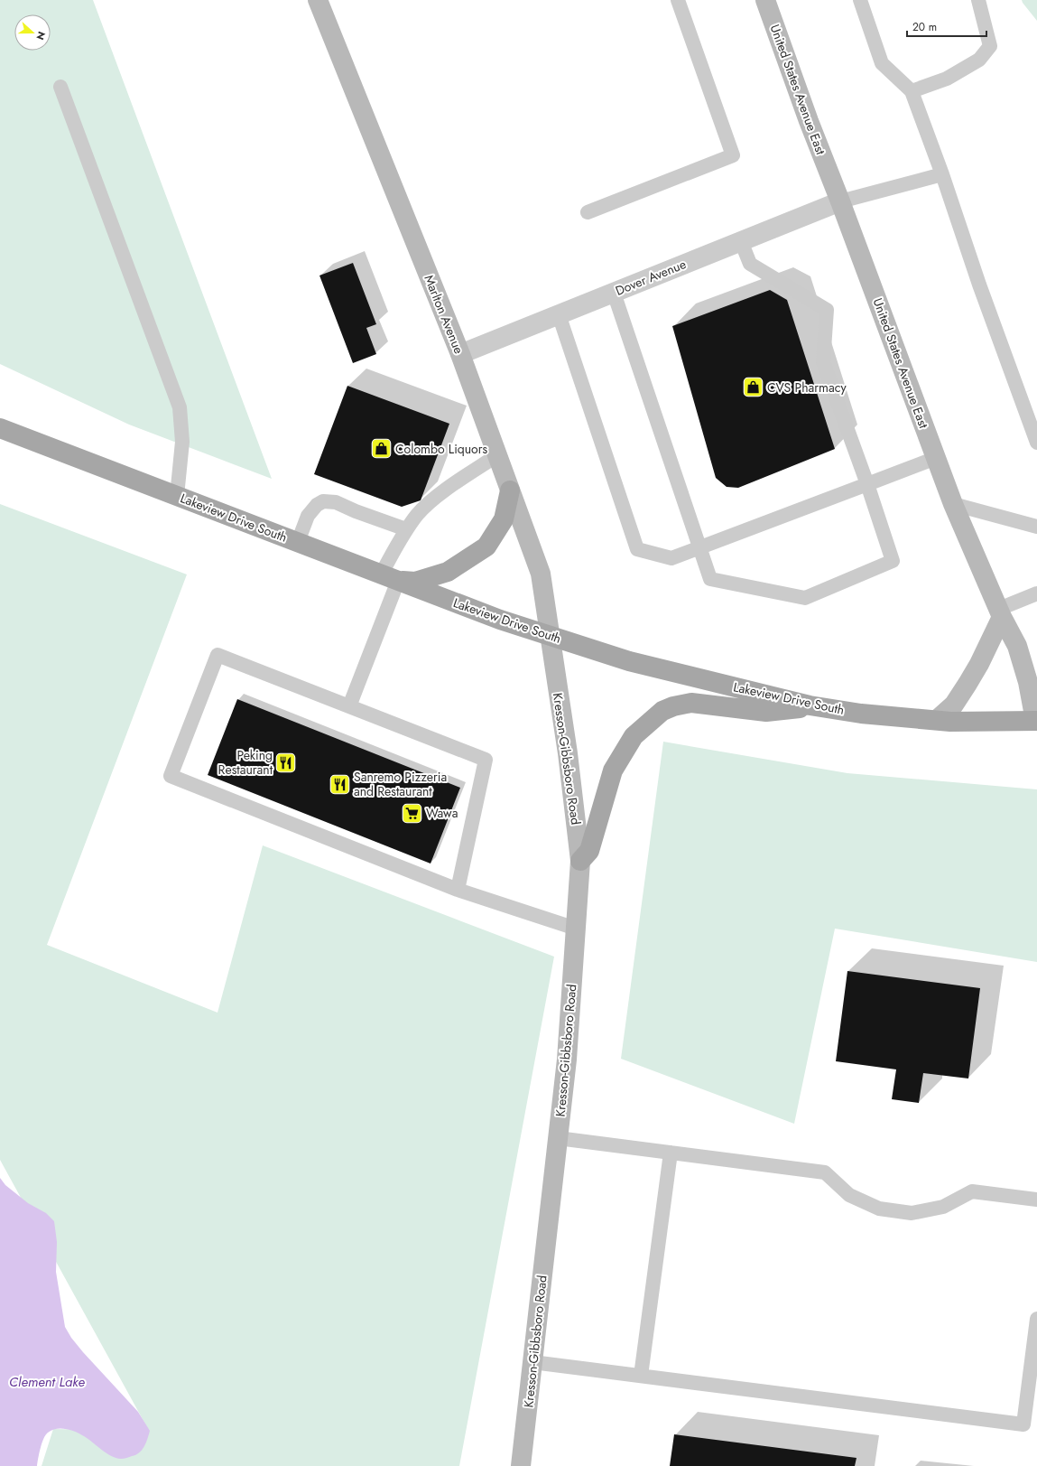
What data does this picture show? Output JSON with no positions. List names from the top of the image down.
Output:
{
  "streets": {
    "main road": ["Lakeview Drive South"],
    "street": [
      "United States Avenue East",
      "Dover Avenue",
      "Marlton Avenue",
      "Kresson-Gibbsboro Road"
    ]
  },
  "crossings": [
    ["United States Avenue East", "Dover Avenue"],
    ["United States Avenue East", "Lakeview Drive South"],
    ["Dover Avenue", "Marlton Avenue"],
    ["Marlton Avenue", "Lakeview Drive South"],
    ["Marlton Avenue", "Kresson-Gibbsboro Road"],
    ["Lakeview Drive South", "Kresson-Gibbsboro Road"]
  ],
  "water": ["Clement Lake"],
  "places": {
    "shop": ["CVS Pharmacy", "Colombo Liquors"],
    "restaurant": ["Peking Restaurant", "Sanremo Pizzeria and Restaurant"],
    "supermarket": ["Wawa"]
  },
  "scale_bar": "20 m",
  "north": "right"
}
